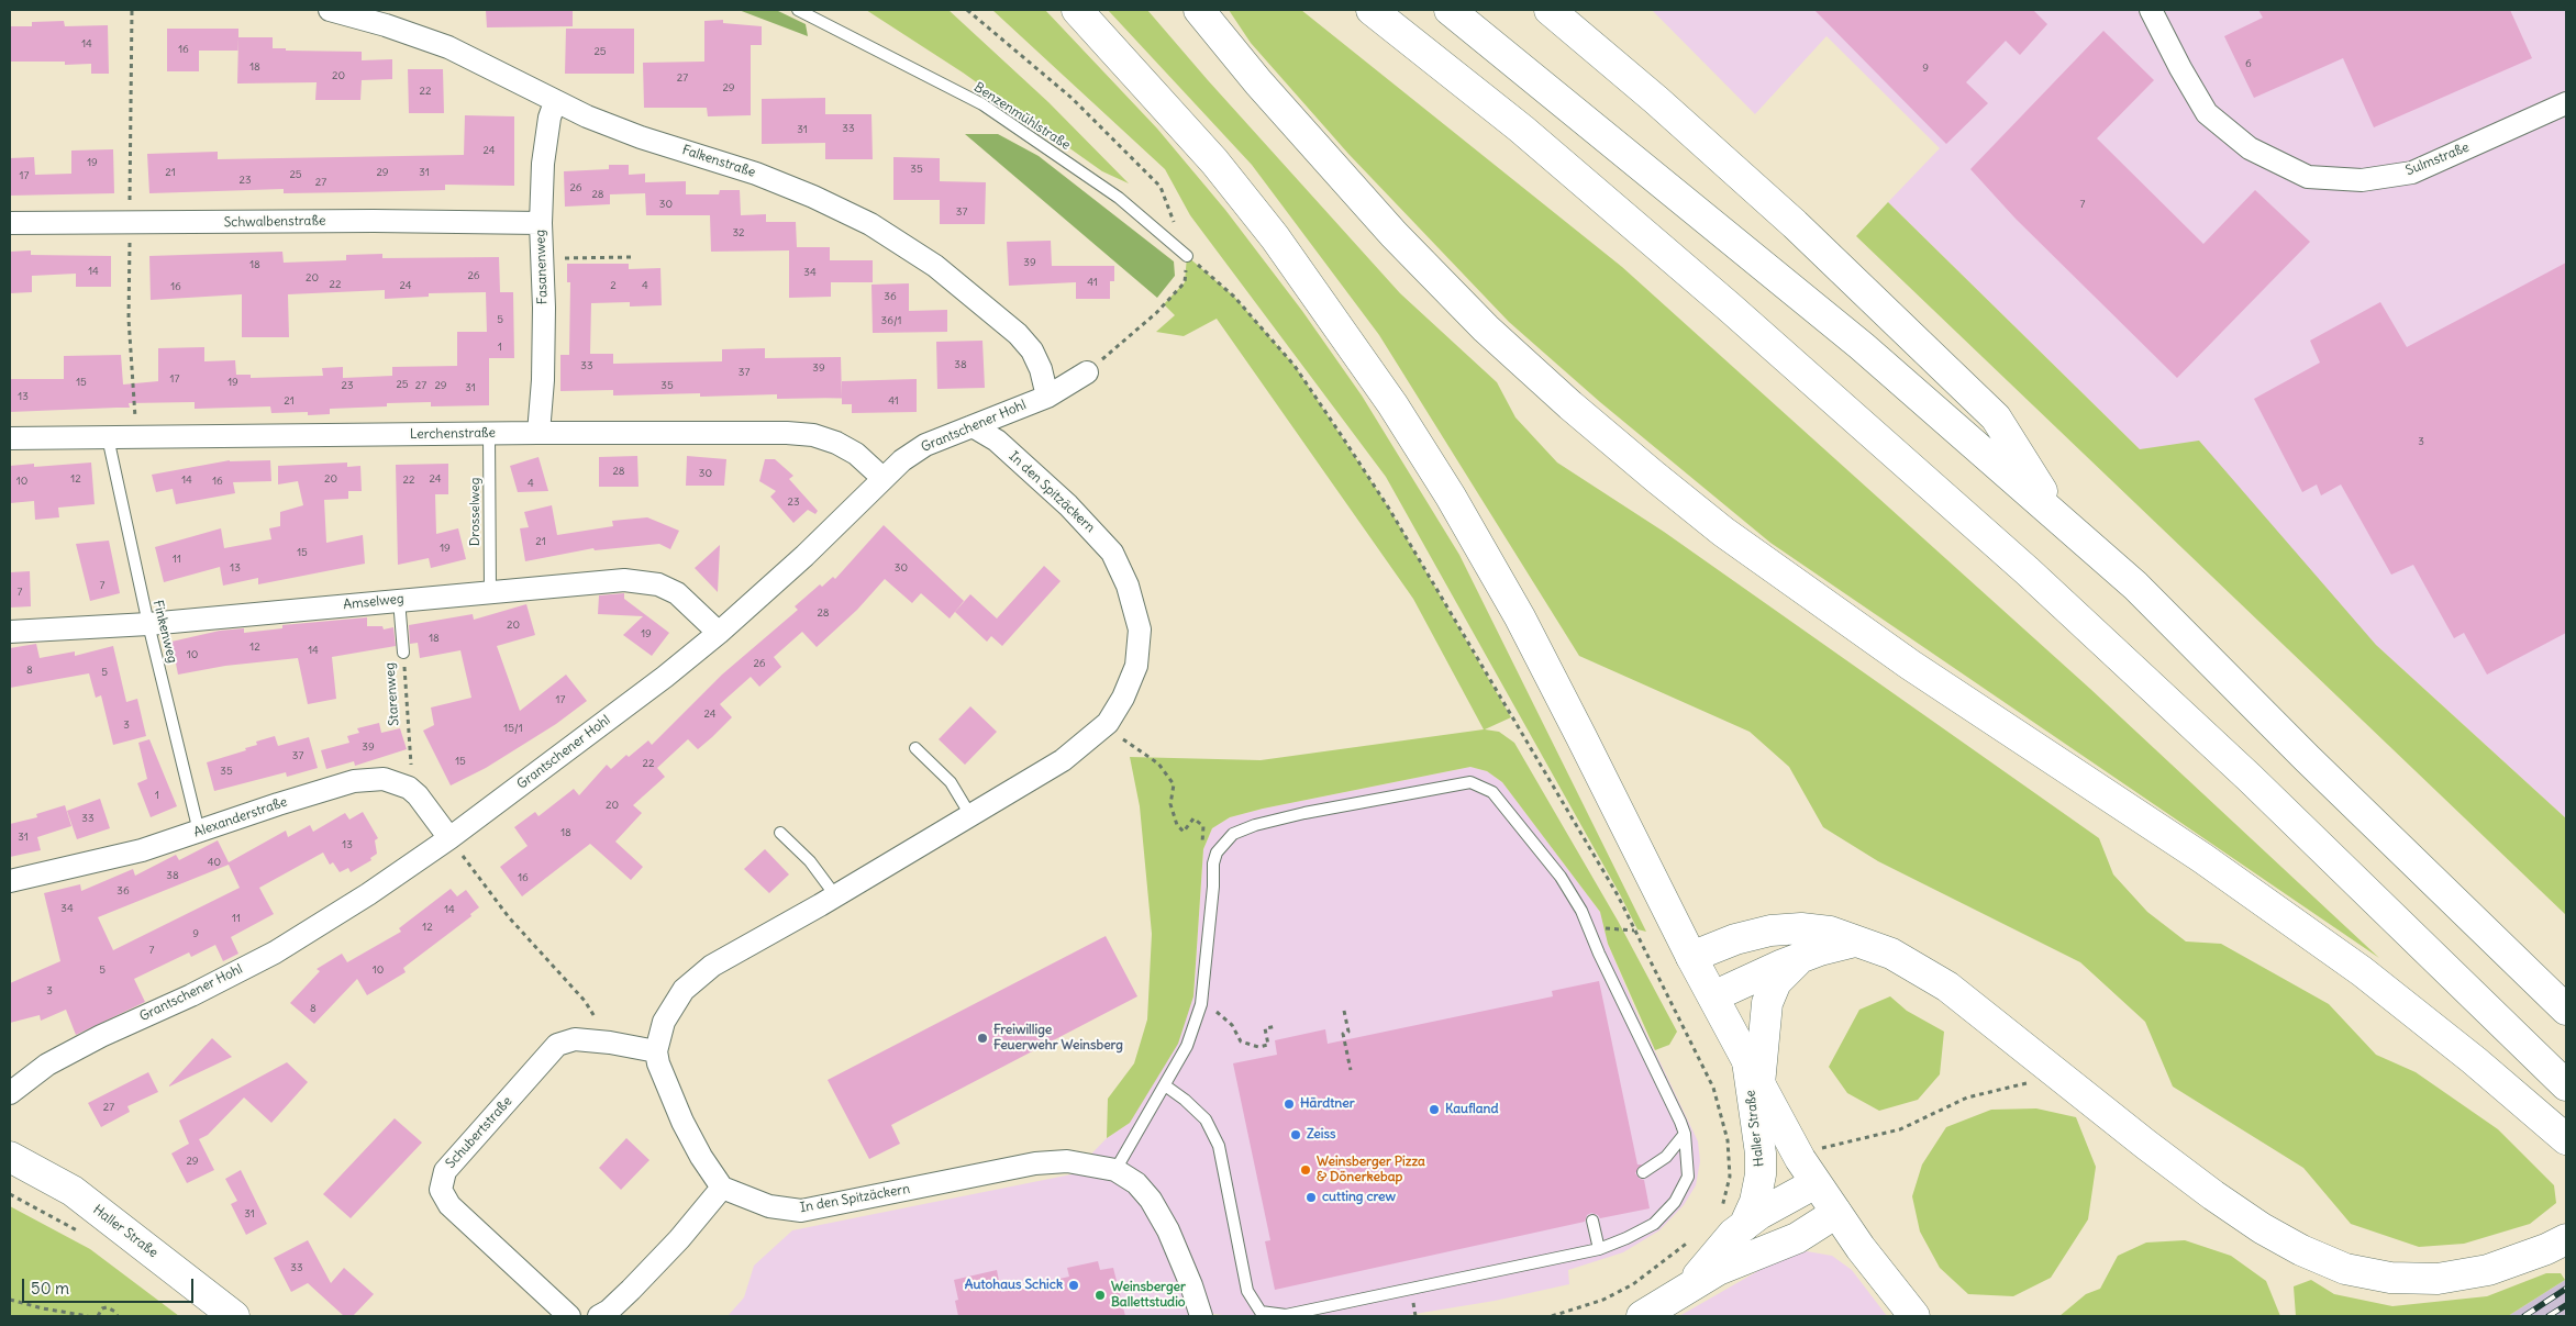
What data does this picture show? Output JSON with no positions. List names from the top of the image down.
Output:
{
  "streets": {
    "main road": ["Haller Straße"],
    "street": [
      "Sulmstraße",
      "Falkenstraße",
      "Schwalbenstraße",
      "Fasanenweg",
      "Grantschener Hohl",
      "Lerchenstraße",
      "In den Spitzäckern",
      "Amselweg",
      "Alexanderstraße",
      "Schubertstraße"
    ],
    "lane": [
      "Benzenmühlstraße",
      "Drosselweg",
      "Finkenweg",
      "Starenweg"
    ]
  },
  "crossings": [
    ["Falkenstraße", "Fasanenweg"],
    ["Falkenstraße", "Grantschener Hohl"],
    ["Schwalbenstraße", "Fasanenweg"],
    ["Fasanenweg", "Lerchenstraße"],
    ["Grantschener Hohl", "Lerchenstraße"],
    ["Grantschener Hohl", "In den Spitzäckern"],
    ["Grantschener Hohl", "Amselweg"],
    ["Grantschener Hohl", "Alexanderstraße"],
    ["Lerchenstraße", "Drosselweg"],
    ["Lerchenstraße", "Finkenweg"],
    ["In den Spitzäckern", "Schubertstraße"],
    ["Drosselweg", "Amselweg"],
    ["Amselweg", "Finkenweg"],
    ["Amselweg", "Starenweg"],
    ["Finkenweg", "Alexanderstraße"],
    ["Starenweg", "Alexanderstraße"]
  ],
  "places": [
    "Freiwillige Feuerwehr Weinsberg",
    "Härdtner",
    "Kaufland",
    "Zeiss",
    "Weinsberger Pizza & Dönerkebap",
    "cutting crew",
    "Autohaus Schick",
    "Weinsberger Ballettstudio"
  ],
  "house_numbers": [
    "14",
    "16",
    "25",
    "6",
    "18",
    "9",
    "20",
    "27",
    "29",
    "22",
    "33",
    "31",
    "24",
    "19",
    "35",
    "21",
    "29",
    "31",
    "25",
    "17",
    "23",
    "27",
    "26",
    "28",
    "30",
    "7",
    "37",
    "32",
    "39",
    "18",
    "14",
    "34",
    "26",
    "20",
    "41",
    "22",
    "24",
    "2",
    "4",
    "16",
    "36",
    "5",
    "36/1",
    "1",
    "38",
    "33",
    "39",
    "37",
    "17",
    "15",
    "19",
    "25",
    "23",
    "27",
    "29",
    "35",
    "31",
    "13",
    "21",
    "41",
    "3",
    "28",
    "30",
    "12",
    "20",
    "24",
    "14",
    "22",
    "10",
    "16",
    "4",
    "23",
    "21",
    "19",
    "15",
    "11",
    "13",
    "30",
    "7",
    "7",
    "28",
    "20",
    "19",
    "18",
    "12",
    "14",
    "10",
    "26",
    "8",
    "5",
    "17",
    "24",
    "3",
    "15/1",
    "39",
    "37",
    "15",
    "22",
    "35",
    "1",
    "20",
    "33",
    "18",
    "31",
    "13",
    "40",
    "38",
    "16",
    "36",
    "34",
    "14",
    "11",
    "12",
    "9",
    "7",
    "5",
    "10",
    "3",
    "8",
    "27",
    "29",
    "31",
    "33"
  ],
  "scale_bar": "50 m"
}
